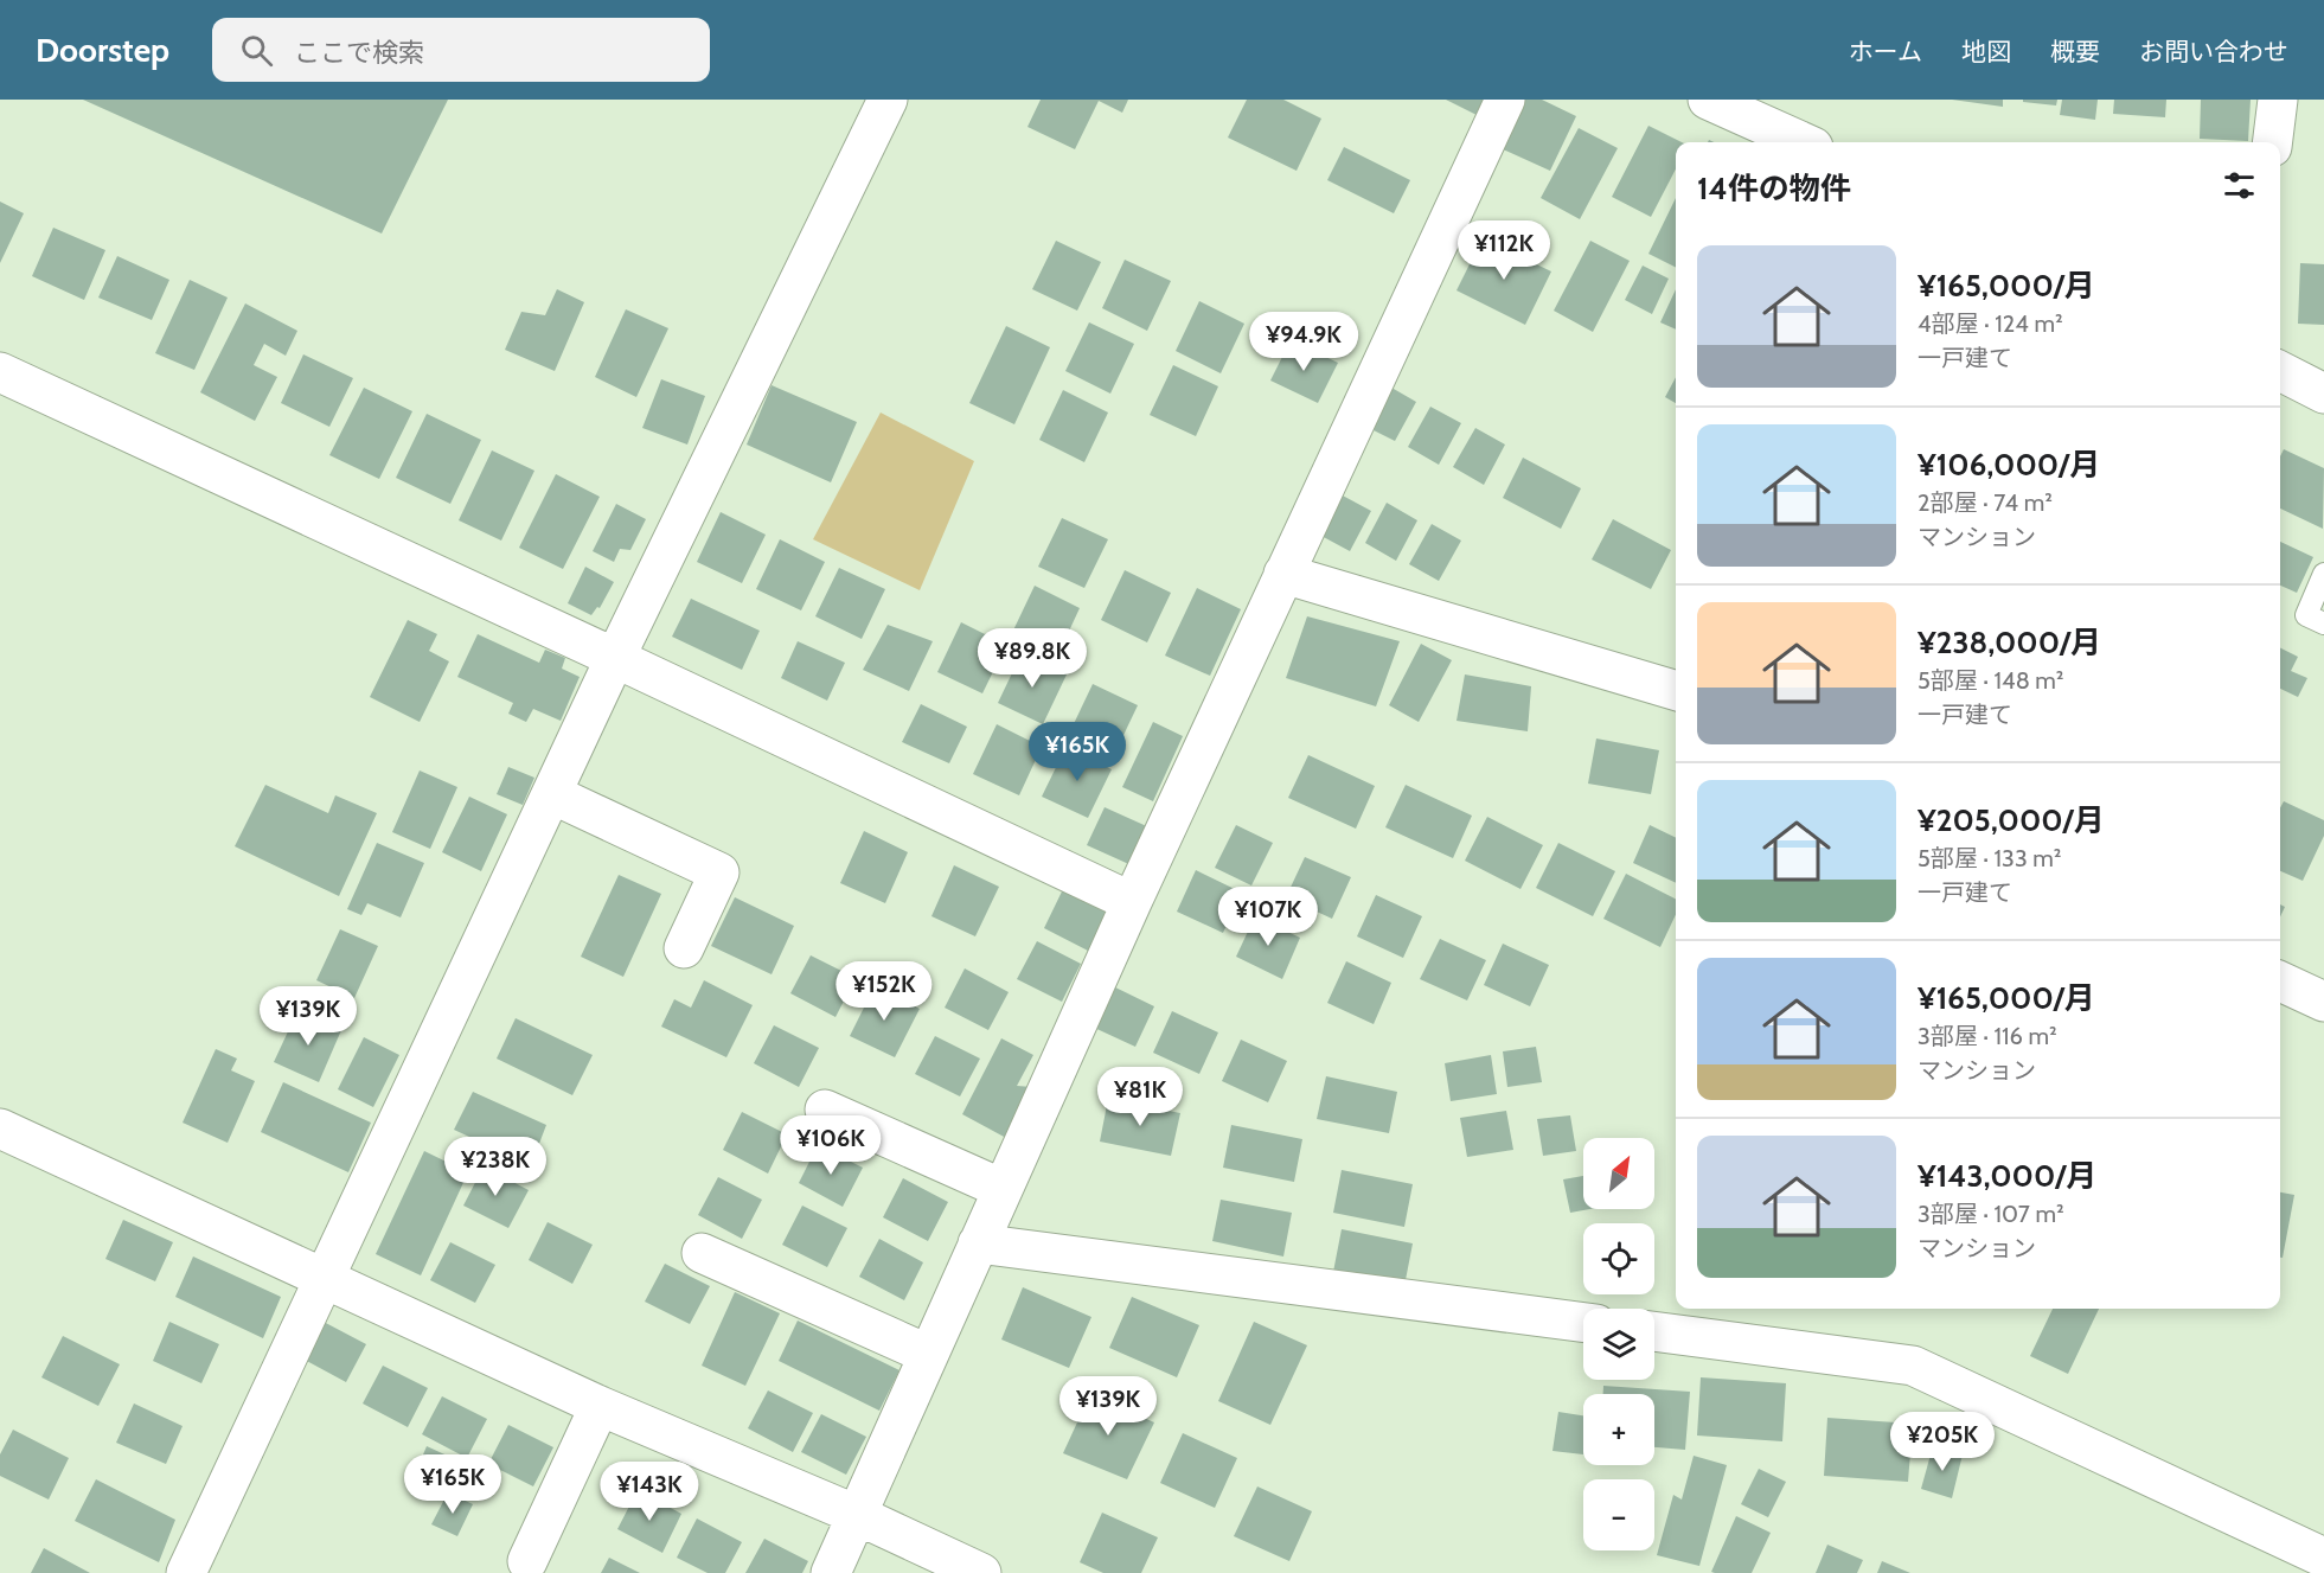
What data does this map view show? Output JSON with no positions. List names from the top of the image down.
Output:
{
  "north": "top right",
  "page": {
    "header": "Doorstep",
    "search": "ここで検索",
    "nav": [
      "ホーム",
      "地図",
      "概要",
      "お問い合わせ"
    ],
    "heading": "14件の物件",
    "price": [
      "¥112K",
      "¥94.9K",
      "¥89.8K",
      "¥165K",
      "¥107K",
      "¥152K",
      "¥139K",
      "¥81K",
      "¥106K",
      "¥238K",
      "¥139K",
      "¥205K",
      "¥165K",
      "¥143K"
    ],
    "list": [
      {
        "name": "¥165,000/月",
        "note": "4部屋 · 124 m² · 一戸建て"
      },
      {
        "name": "¥106,000/月",
        "note": "2部屋 · 74 m² · マンション"
      },
      {
        "name": "¥238,000/月",
        "note": "5部屋 · 148 m² · 一戸建て"
      },
      {
        "name": "¥205,000/月",
        "note": "5部屋 · 133 m² · 一戸建て"
      },
      {
        "name": "¥165,000/月",
        "note": "3部屋 · 116 m² · マンション"
      },
      {
        "name": "¥143,000/月",
        "note": "3部屋 · 107 m² · マンション"
      }
    ],
    "map_buttons": ["+", "−"]
  }
}
